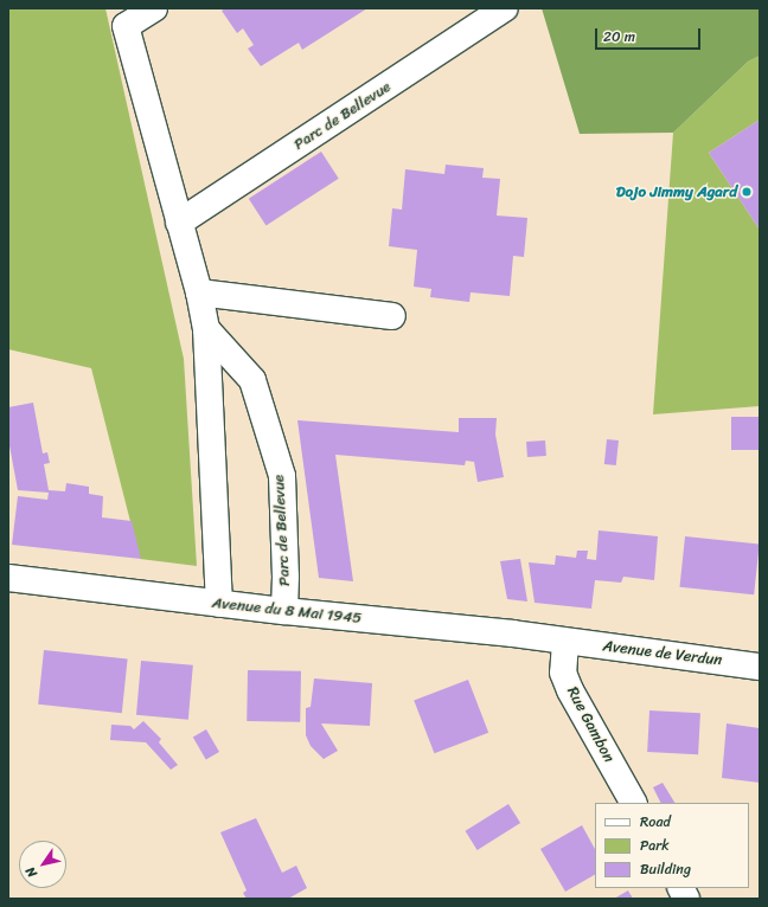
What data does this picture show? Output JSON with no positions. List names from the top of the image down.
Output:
{
  "streets": {
    "street": [
      "Parc de Bellevue",
      "Avenue du 8 Mai 1945",
      "Avenue de Verdun",
      "Rue Gambon"
    ]
  },
  "crossings": [
    ["Parc de Bellevue", "Avenue du 8 Mai 1945"],
    ["Avenue du 8 Mai 1945", "Avenue de Verdun"],
    ["Avenue du 8 Mai 1945", "Rue Gambon"],
    ["Avenue de Verdun", "Rue Gambon"]
  ],
  "places": ["Dojo Jimmy Agard"],
  "legend": ["Road", "Park", "Building"],
  "scale_bar": "20 m",
  "north": "bottom left"
}
